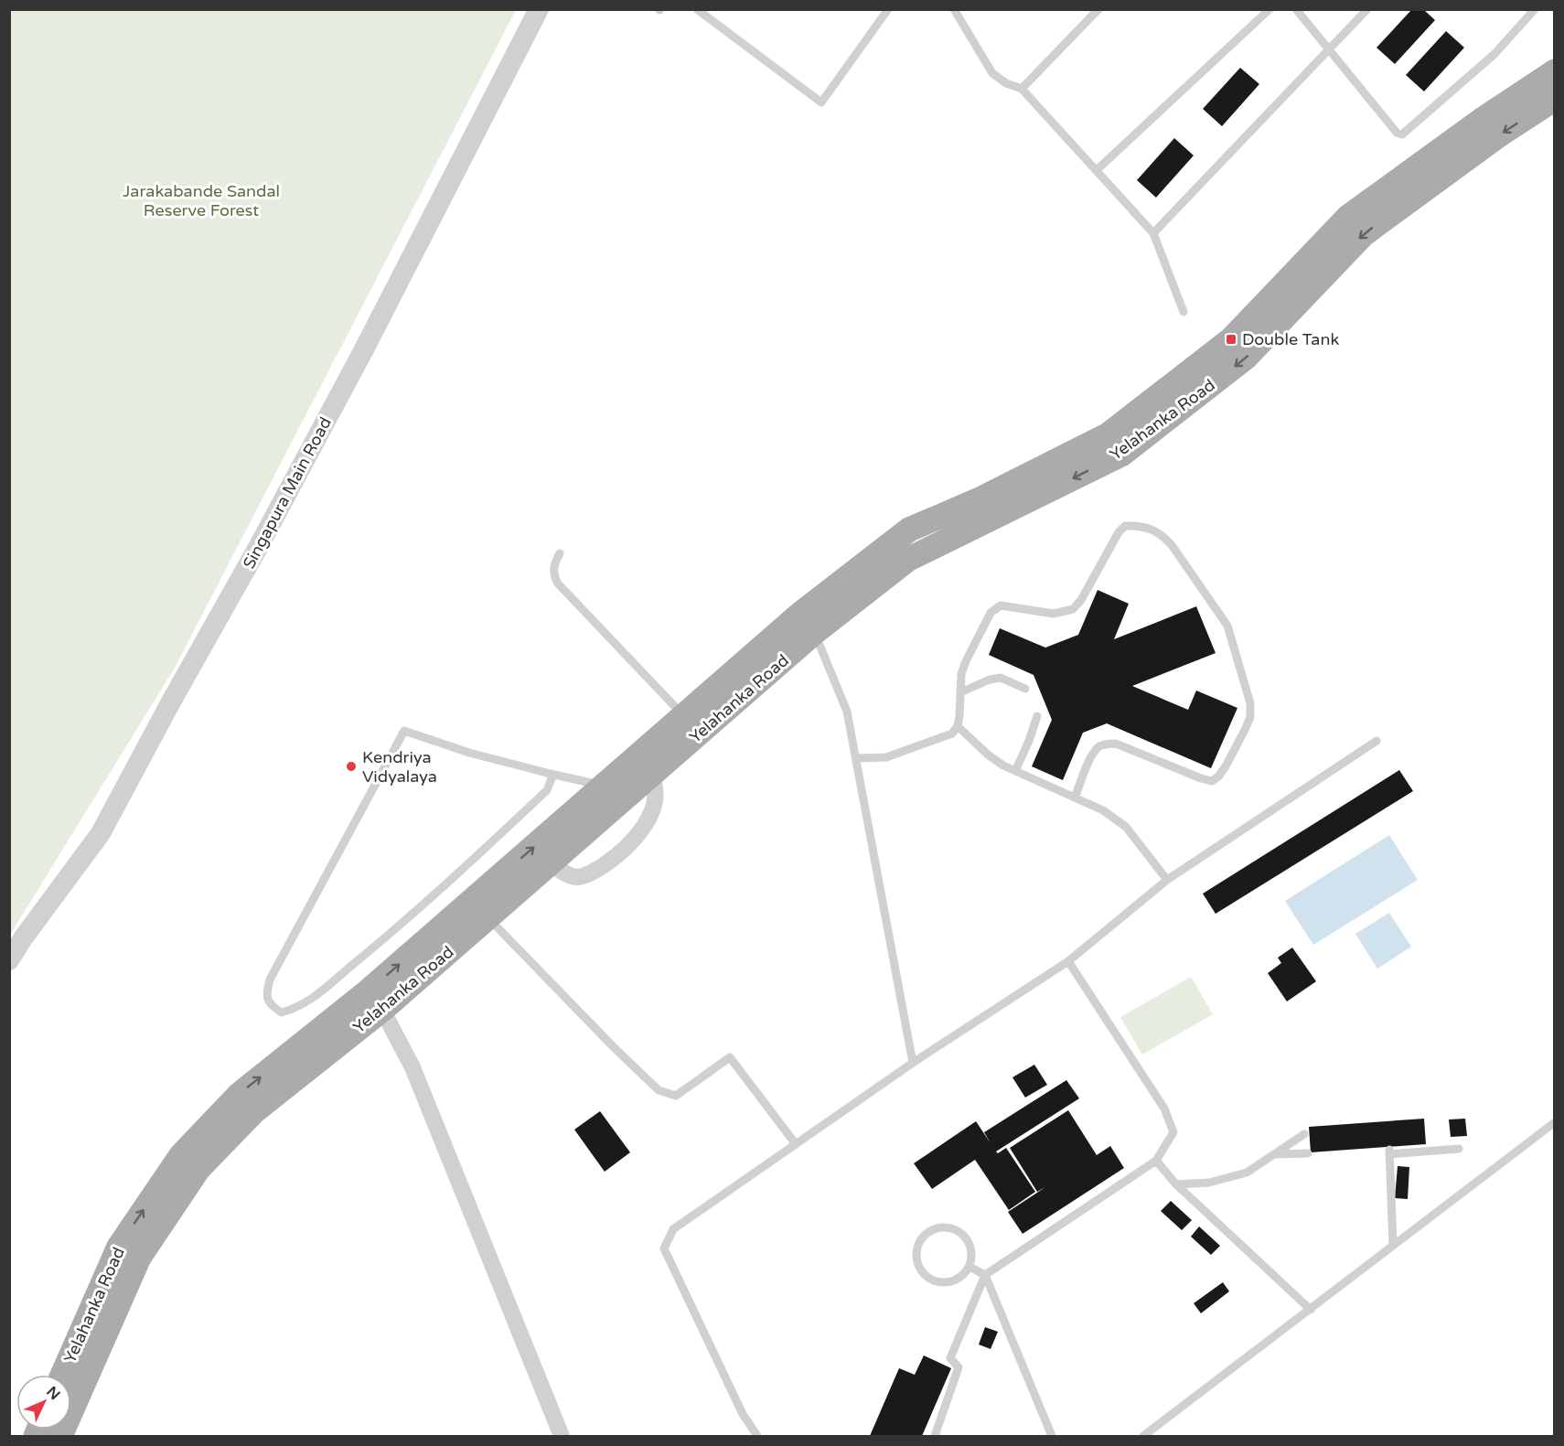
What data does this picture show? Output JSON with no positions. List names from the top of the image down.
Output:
{
  "streets": {
    "main road": ["Yelahanka Road"],
    "street": ["Singapura Main Road"]
  },
  "parks": ["Jarakabande Sandal Reserve Forest"],
  "places": {
    "transit": ["Double Tank"],
    "other": ["Kendriya Vidyalaya"]
  },
  "north": "top right"
}
